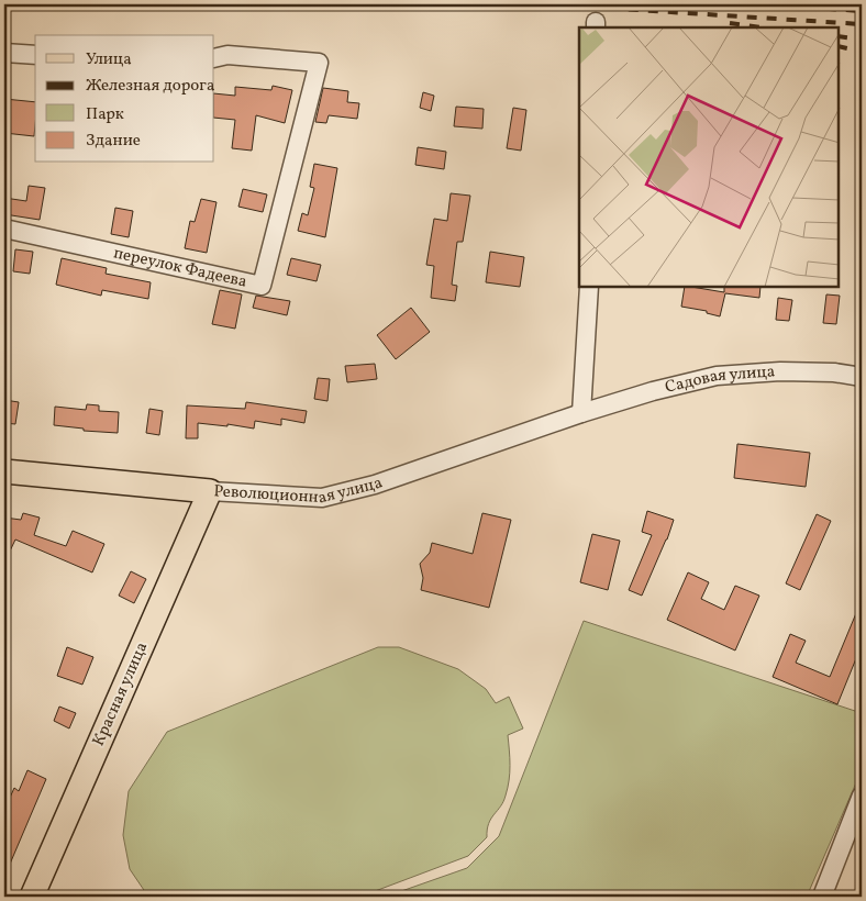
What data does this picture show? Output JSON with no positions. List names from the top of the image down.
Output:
{
  "streets": {
    "main road": ["Революционная улица", "Красная улица"],
    "street": ["переулок Фадеева", "Садовая улица"]
  },
  "crossings": [
    ["Садовая улица", "Революционная улица"],
    ["Революционная улица", "Красная улица"]
  ],
  "legend": [
    "Улица",
    "Железная дорога",
    "Парк",
    "Здание"
  ]
}
